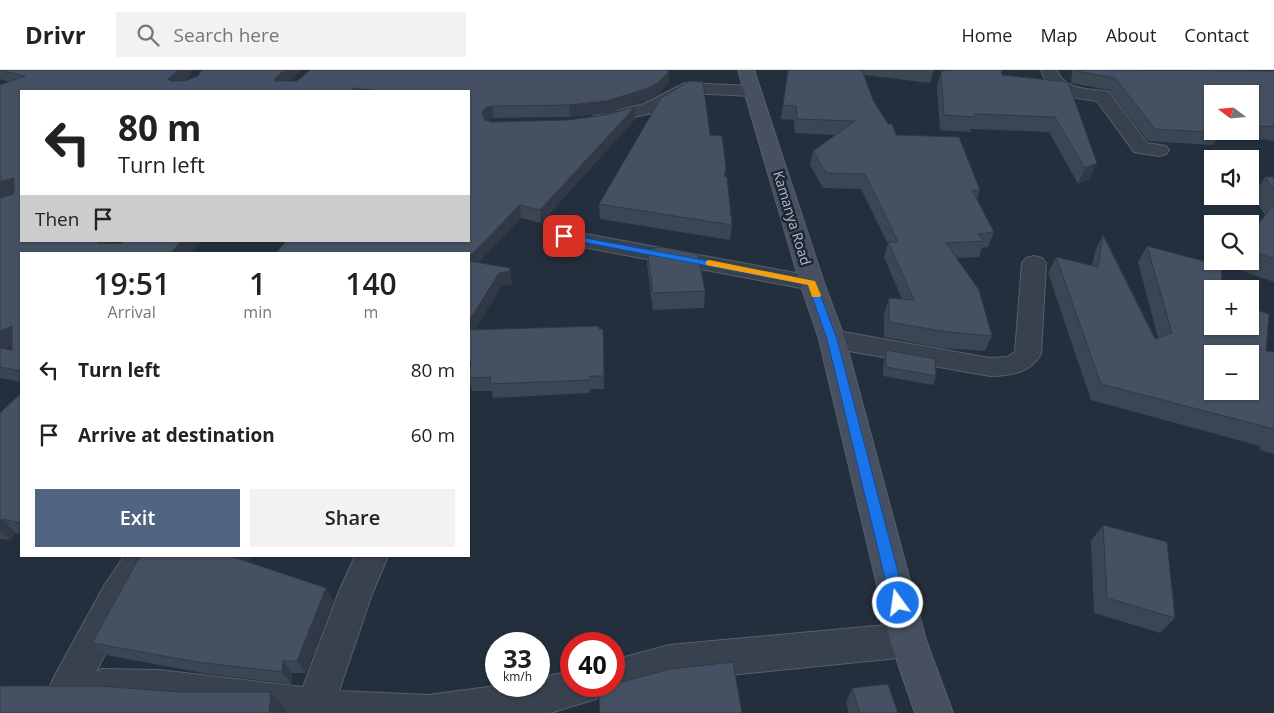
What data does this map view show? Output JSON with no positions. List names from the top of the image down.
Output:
{
  "streets": {
    "street": ["Kamanya Road"]
  },
  "north": "left",
  "page": {
    "header": "Drivr",
    "search": "Search here",
    "nav": [
      "Home",
      "Map",
      "About",
      "Contact"
    ],
    "map_buttons": ["+", "−"],
    "turn": ["80 m", "Turn left"],
    "then": "Then",
    "eta": [
      "19:51",
      "Arrival",
      "1",
      "min",
      "140",
      "m"
    ],
    "list": [
      {
        "name": "Turn left",
        "value": "80 m"
      },
      {
        "name": "Arrive at destination",
        "value": "60 m"
      }
    ],
    "buttons": ["Exit", "Share"],
    "speed": "33 km/h",
    "limit": "40"
  }
}
